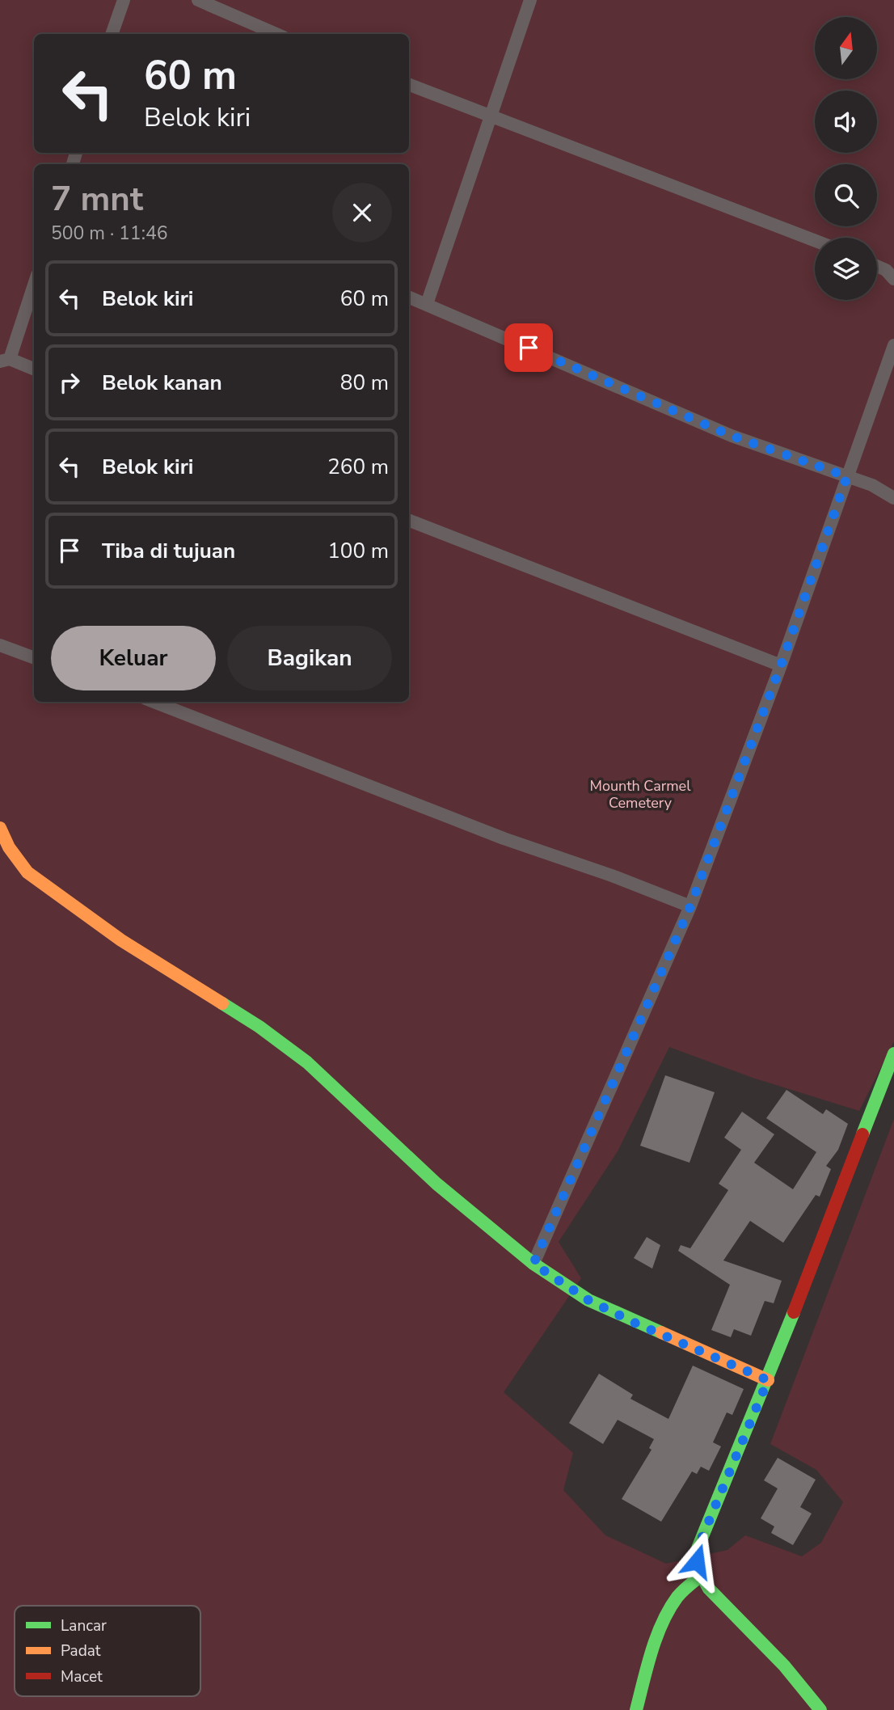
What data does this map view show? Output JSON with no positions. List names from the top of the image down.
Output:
{
  "parks": ["Mounth Carmel Cemetery"],
  "legend": ["Lancar", "Padat", "Macet"],
  "north": "top",
  "page": {
    "turn": ["60 m", "Belok kiri"],
    "heading": ["7 mnt", "500 m · 11:46"],
    "list": [
      {
        "name": "Belok kiri",
        "value": "60 m"
      },
      {
        "name": "Belok kanan",
        "value": "80 m"
      },
      {
        "name": "Belok kiri",
        "value": "260 m"
      },
      {
        "name": "Tiba di tujuan",
        "value": "100 m"
      }
    ],
    "buttons": ["Keluar", "Bagikan"]
  }
}
